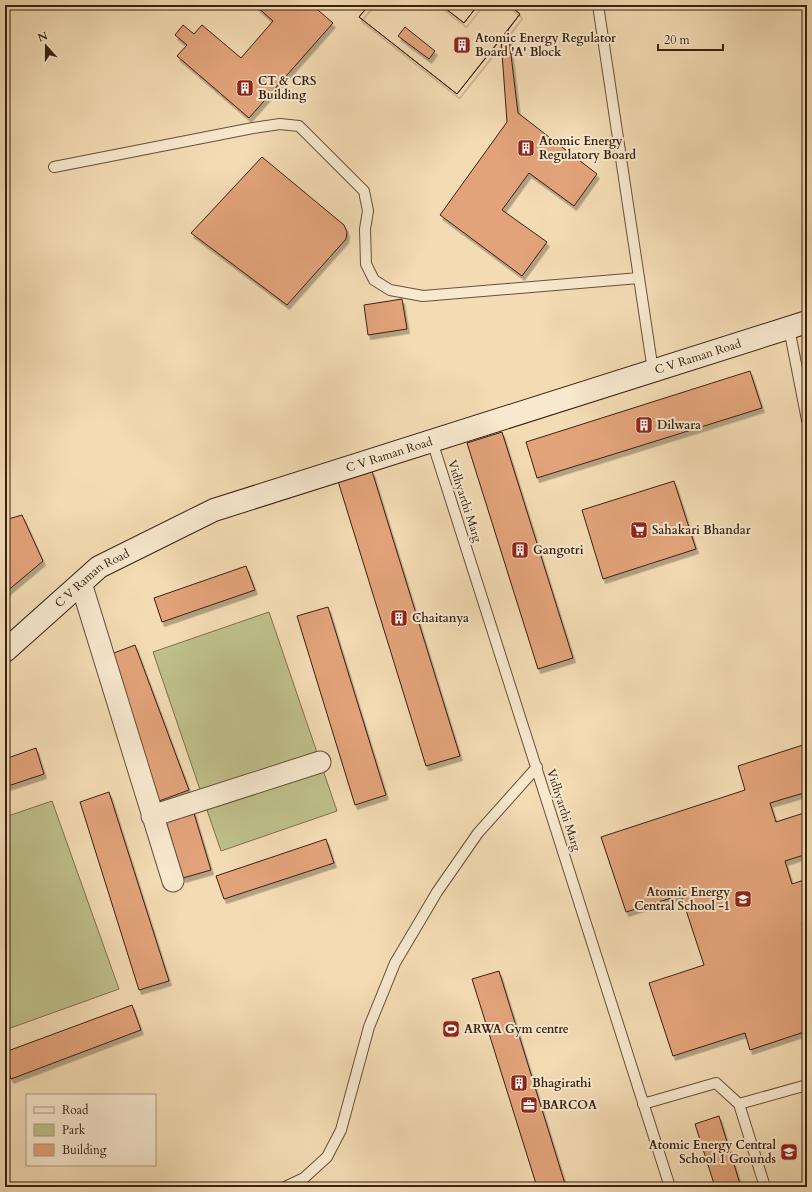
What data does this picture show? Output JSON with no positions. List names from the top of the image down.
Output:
{
  "streets": {
    "street": ["C V Raman Road"],
    "lane": ["Vidhyarthi Marg"]
  },
  "crossings": [
    ["C V Raman Road", "Vidhyarthi Marg"]
  ],
  "places": {
    "building": [
      "Atomic Energy Regulator Board 'A' Block",
      "CT & CRS Building",
      "Atomic Energy Regulatory Board",
      "Dilwara",
      "Gangotri",
      "Chaitanya",
      "Bhagirathi"
    ],
    "supermarket": ["Sahakari Bhandar"],
    "school or university": ["Atomic Energy Central School -1", "Atomic Energy Central School 1 Grounds"],
    "sports": ["ARWA Gym centre"],
    "office": ["BARCOA"]
  },
  "legend": ["Road", "Park", "Building"],
  "scale_bar": "20 m",
  "north": "top"
}
